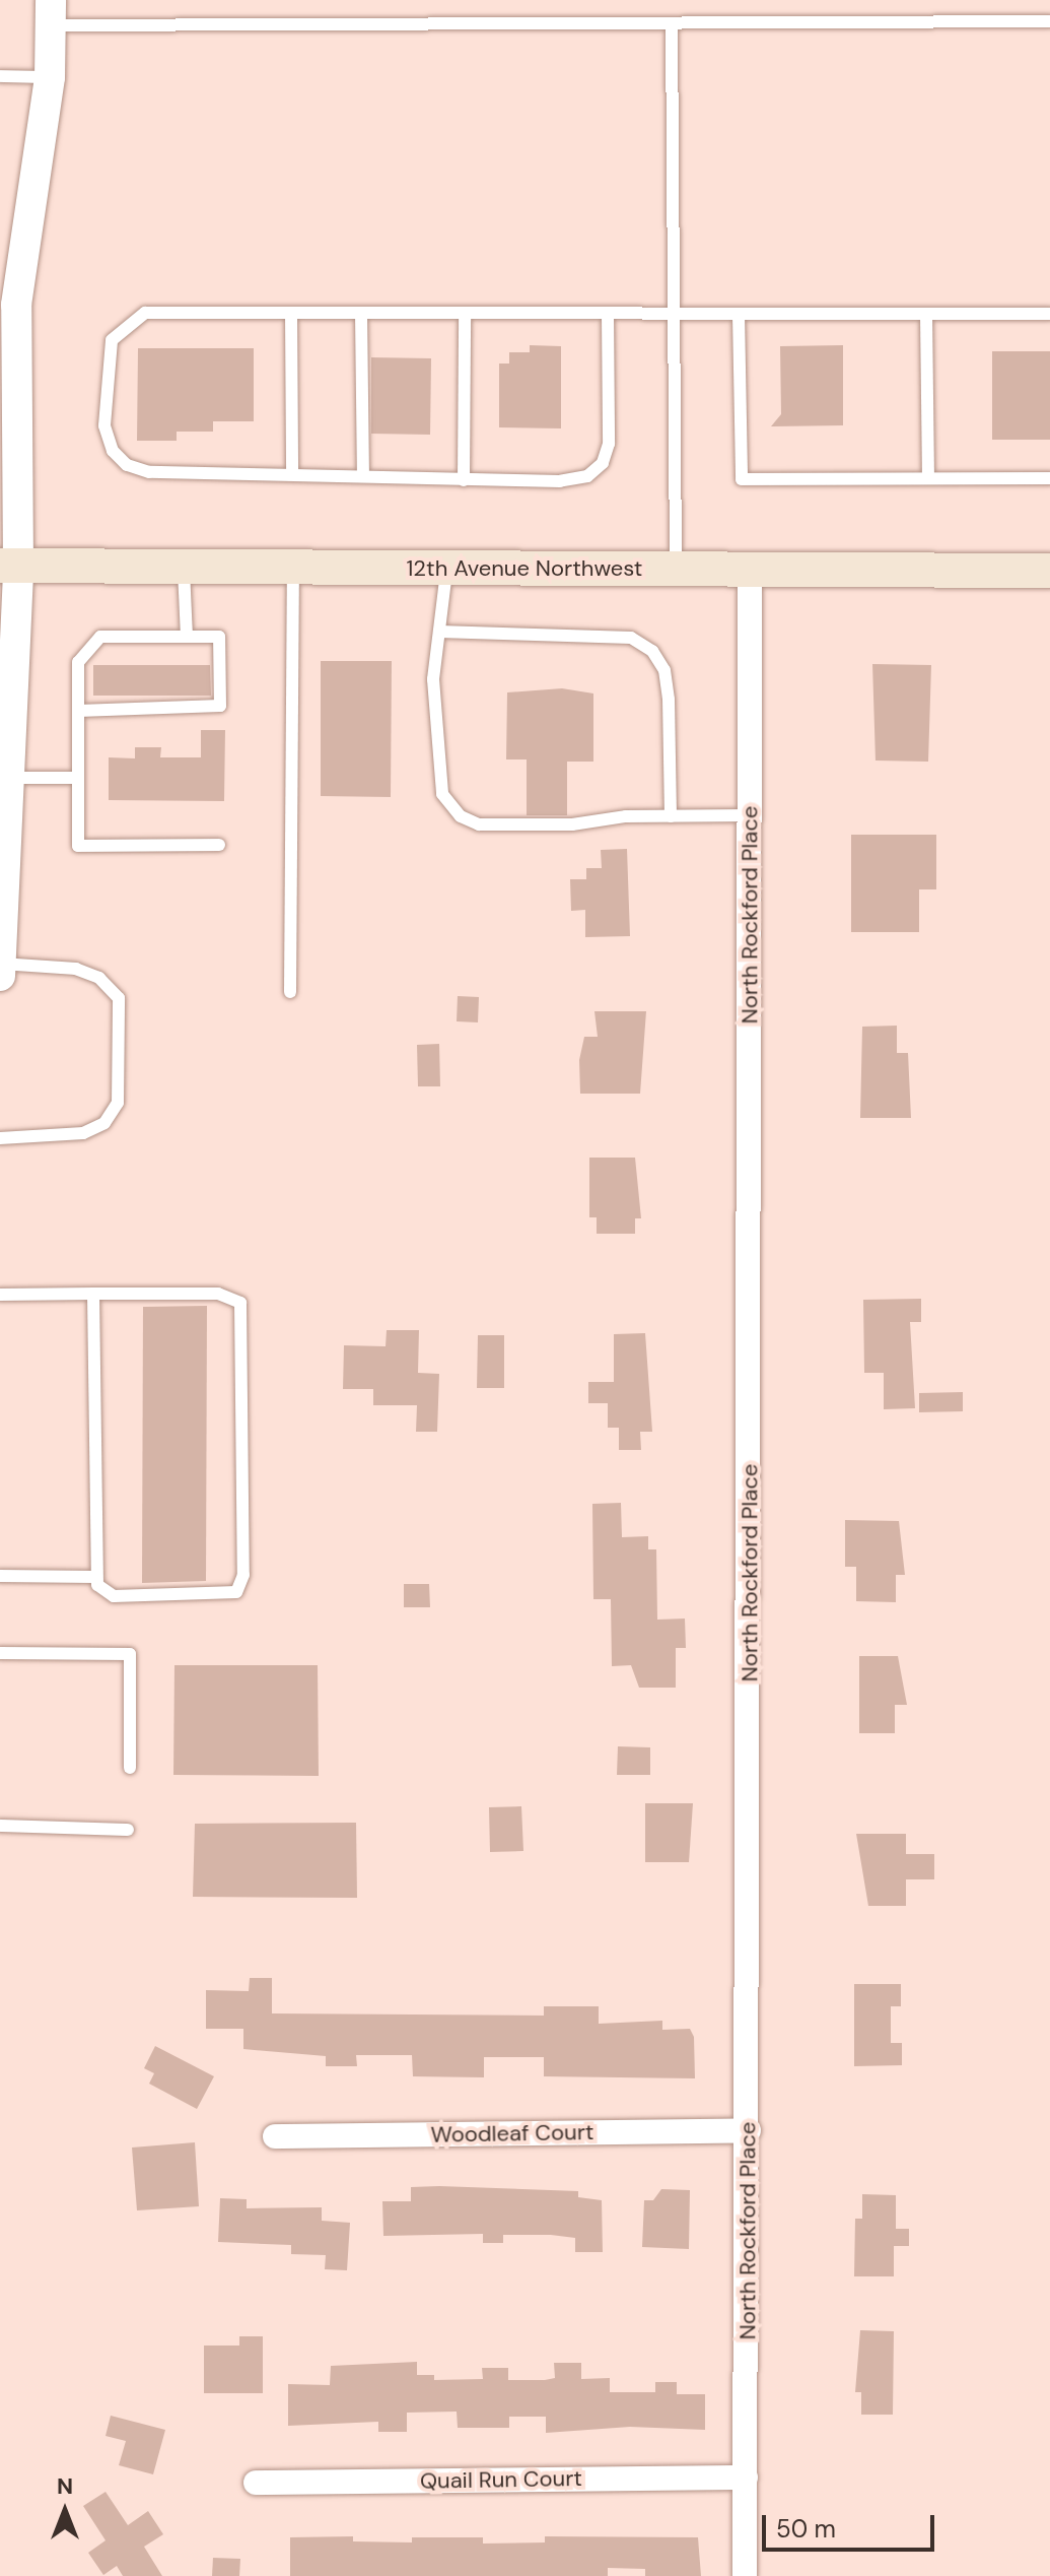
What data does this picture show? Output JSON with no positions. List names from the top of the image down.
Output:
{
  "streets": {
    "main road": ["12th Avenue Northwest"],
    "street": ["North Rockford Place", "Woodleaf Court", "Quail Run Court"]
  },
  "crossings": [
    ["12th Avenue Northwest", "North Rockford Place"],
    ["North Rockford Place", "Woodleaf Court"],
    ["North Rockford Place", "Quail Run Court"]
  ],
  "scale_bar": "50 m",
  "north": "top"
}
